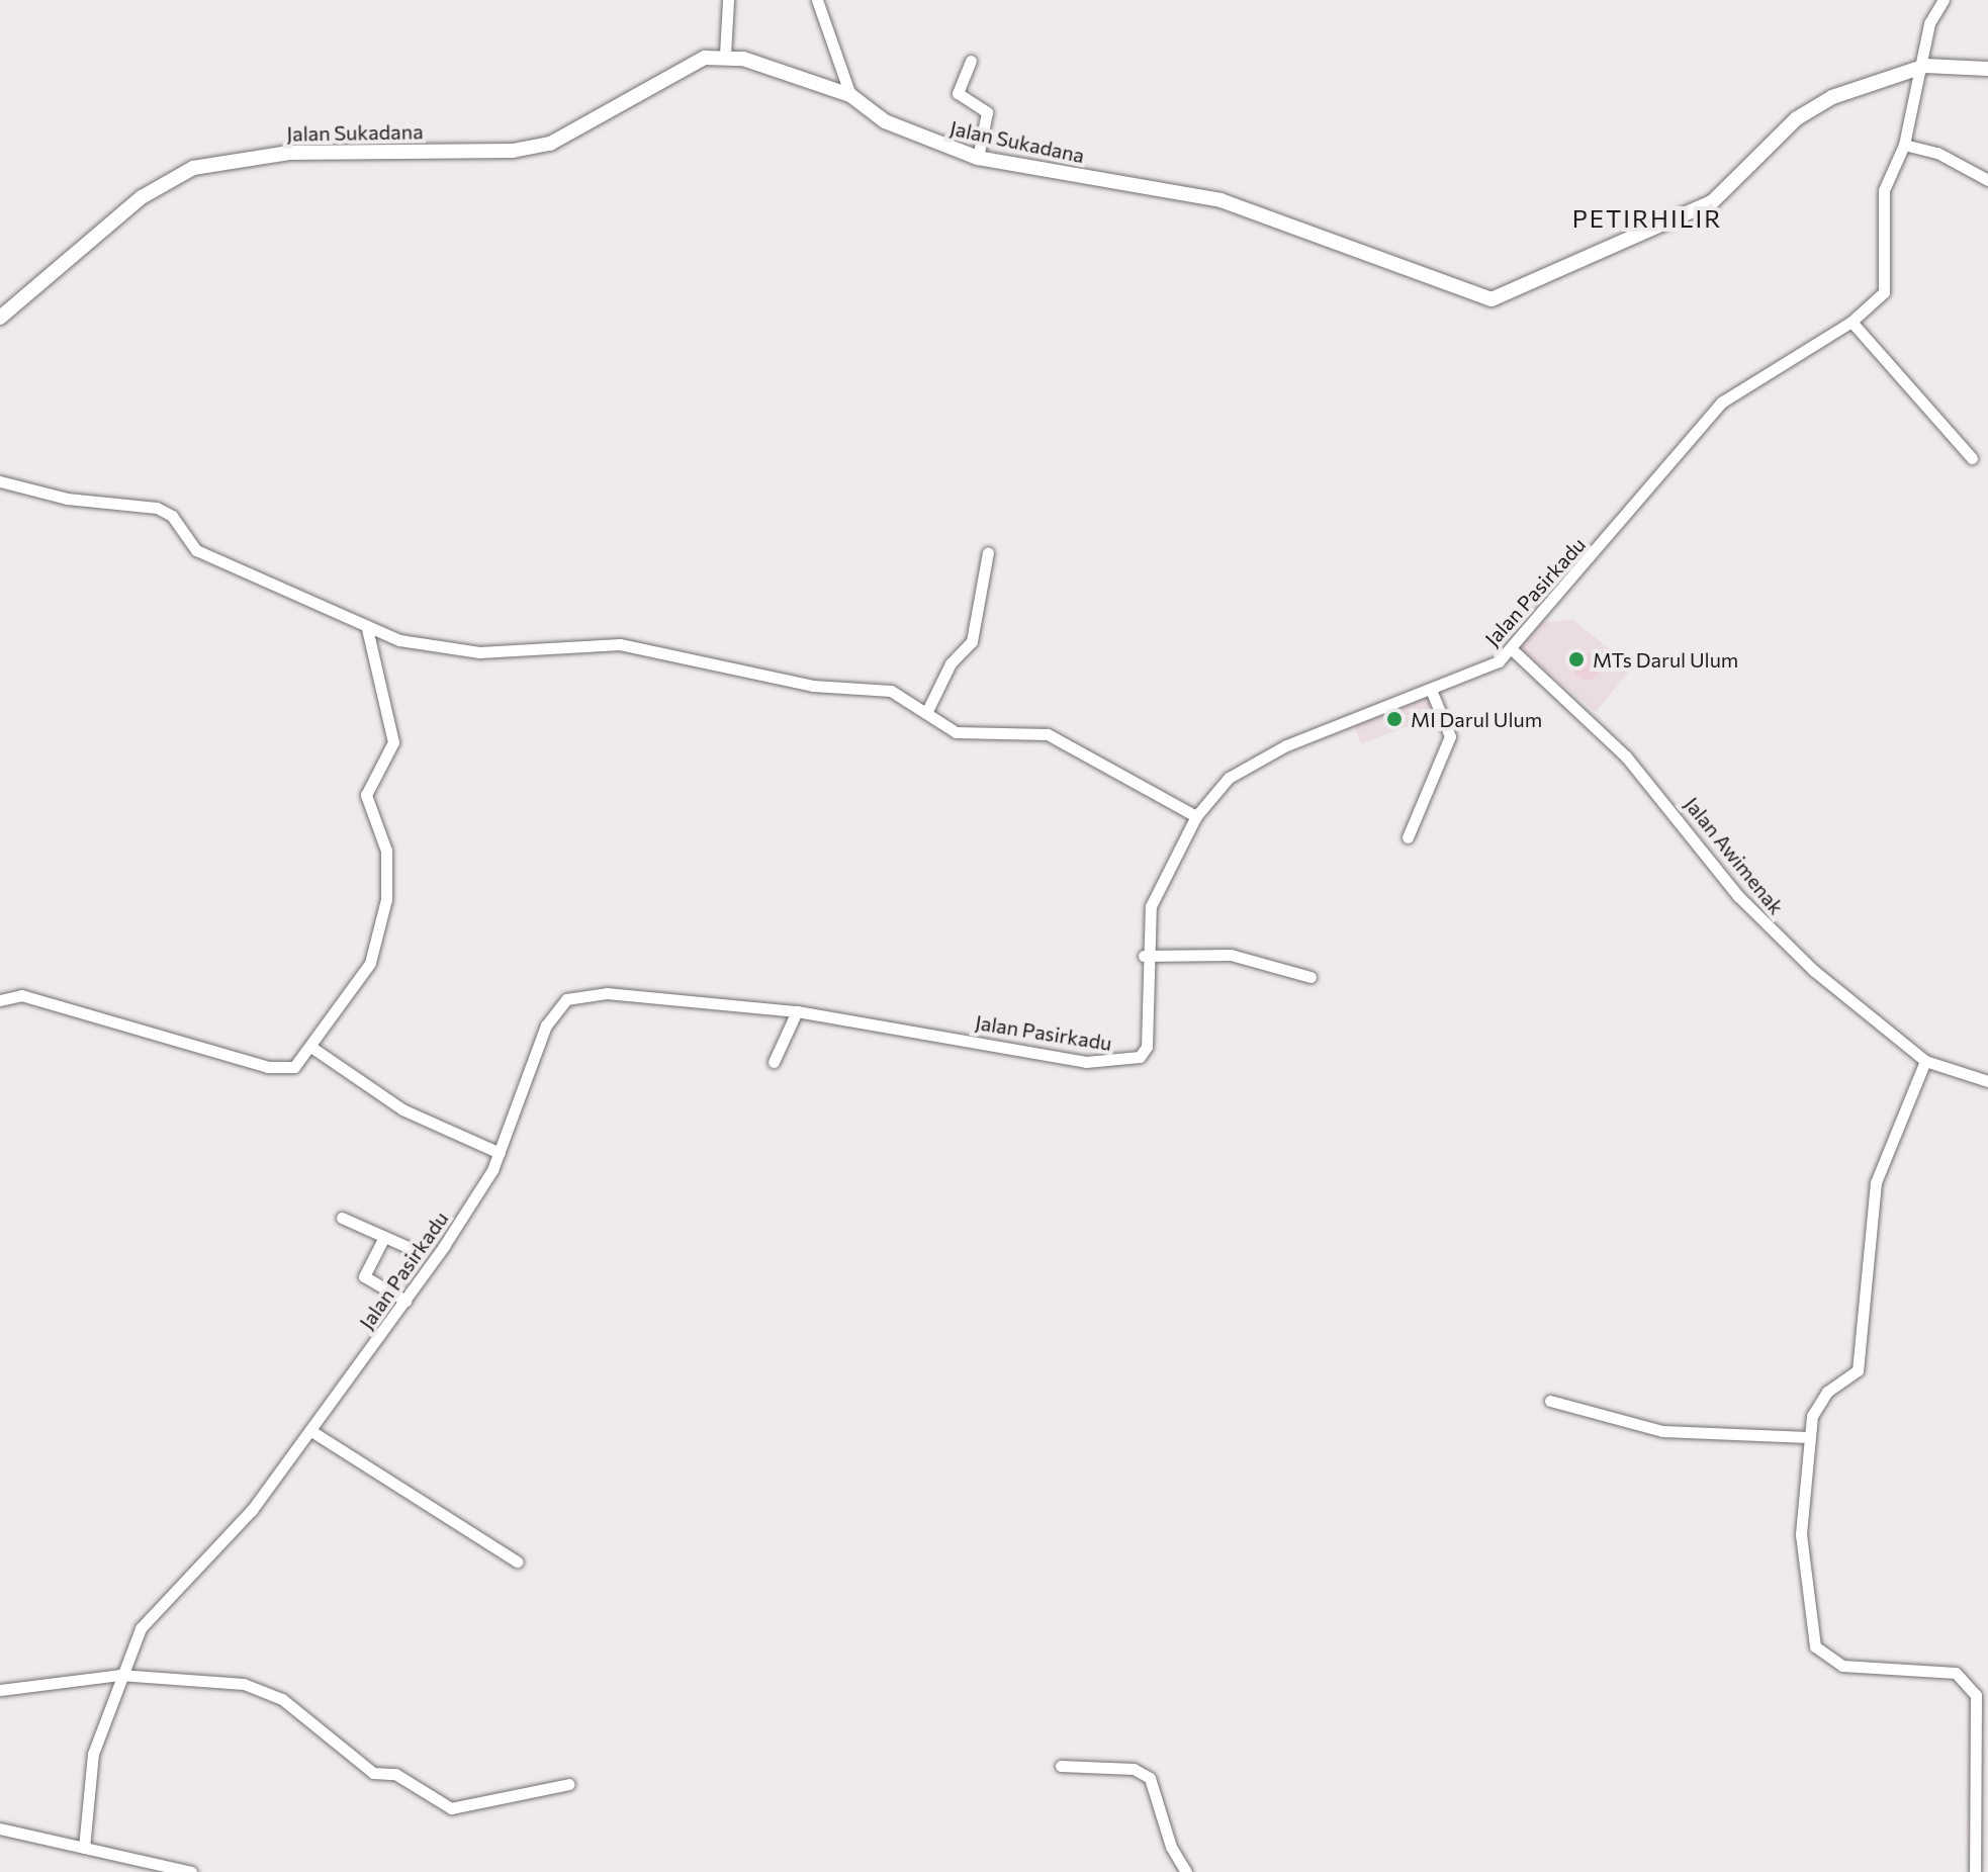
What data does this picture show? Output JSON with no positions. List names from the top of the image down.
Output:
{
  "streets": {
    "main road": ["Jalan Sukadana"],
    "street": ["Jalan Pasirkadu", "Jalan Awimenak"]
  },
  "crossings": [
    ["Jalan Sukadana", "Jalan Pasirkadu"],
    ["Jalan Pasirkadu", "Jalan Awimenak"]
  ],
  "districts": ["PETIRHILIR"],
  "places": ["MTs Darul Ulum", "MI Darul Ulum"]
}
